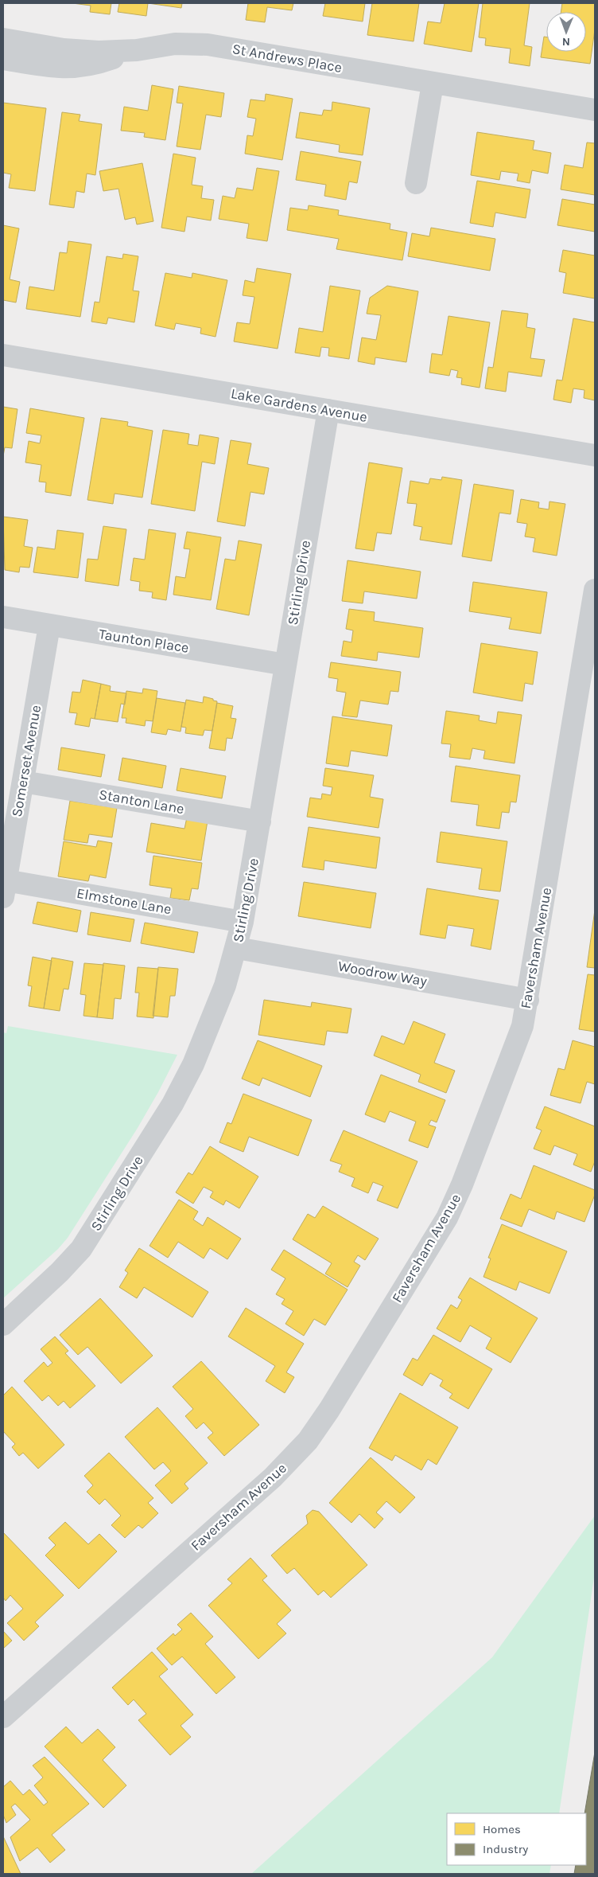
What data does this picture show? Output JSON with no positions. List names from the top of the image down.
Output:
{
  "streets": {
    "street": [
      "St Andrews Place",
      "Lake Gardens Avenue",
      "Stirling Drive",
      "Taunton Place",
      "Somerset Avenue",
      "Stanton Lane",
      "Elmstone Lane",
      "Faversham Avenue",
      "Woodrow Way"
    ]
  },
  "crossings": [
    ["Lake Gardens Avenue", "Stirling Drive"],
    ["Stirling Drive", "Taunton Place"],
    ["Stirling Drive", "Stanton Lane"],
    ["Stirling Drive", "Elmstone Lane"],
    ["Stirling Drive", "Woodrow Way"],
    ["Taunton Place", "Somerset Avenue"],
    ["Somerset Avenue", "Stanton Lane"],
    ["Somerset Avenue", "Elmstone Lane"],
    ["Faversham Avenue", "Woodrow Way"]
  ],
  "legend": ["Homes", "Industry"],
  "north": "bottom"
}
